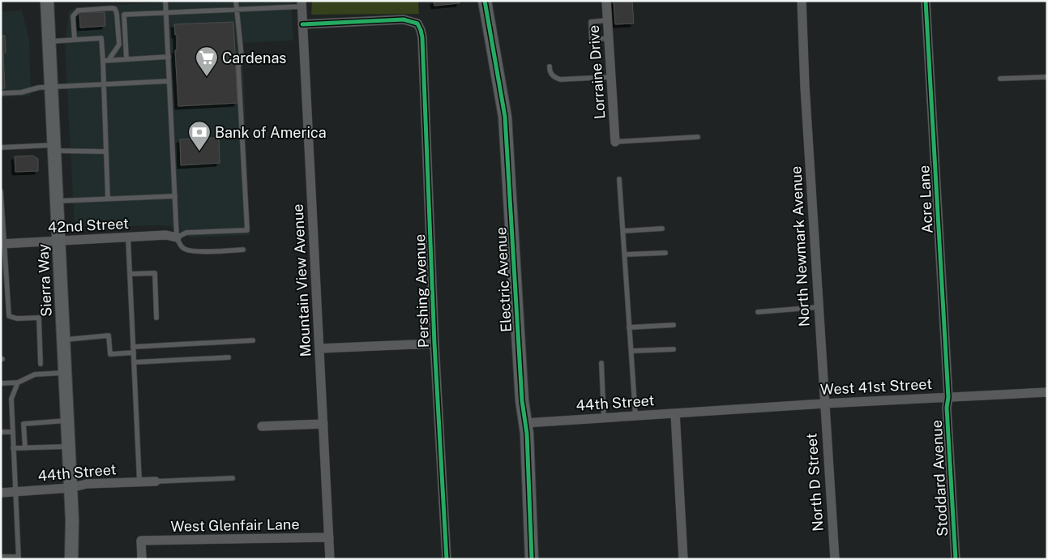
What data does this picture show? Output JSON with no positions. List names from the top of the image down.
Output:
{
  "streets": {
    "main road": ["Electric Avenue", "Sierra Way"],
    "street": [
      "Lorraine Drive",
      "Acre Lane",
      "42nd Street",
      "North Newmark Avenue",
      "Mountain View Avenue",
      "Pershing Avenue",
      "West 41st Street",
      "44th Street",
      "Stoddard Avenue",
      "North D Street",
      "West Glenfair Lane"
    ]
  },
  "crossings": [
    ["Acre Lane", "West 41st Street"],
    ["Acre Lane", "Stoddard Avenue"],
    ["42nd Street", "Sierra Way"],
    ["North Newmark Avenue", "West 41st Street"],
    ["North Newmark Avenue", "North D Street"],
    ["Electric Avenue", "44th Street"],
    ["Sierra Way", "44th Street"],
    ["Mountain View Avenue", "Pershing Avenue"],
    ["Mountain View Avenue", "West Glenfair Lane"],
    ["West 41st Street", "44th Street"],
    ["West 41st Street", "Stoddard Avenue"],
    ["West 41st Street", "North D Street"]
  ],
  "places": {
    "supermarket": ["Cardenas"],
    "bank": ["Bank of America"]
  }
}
